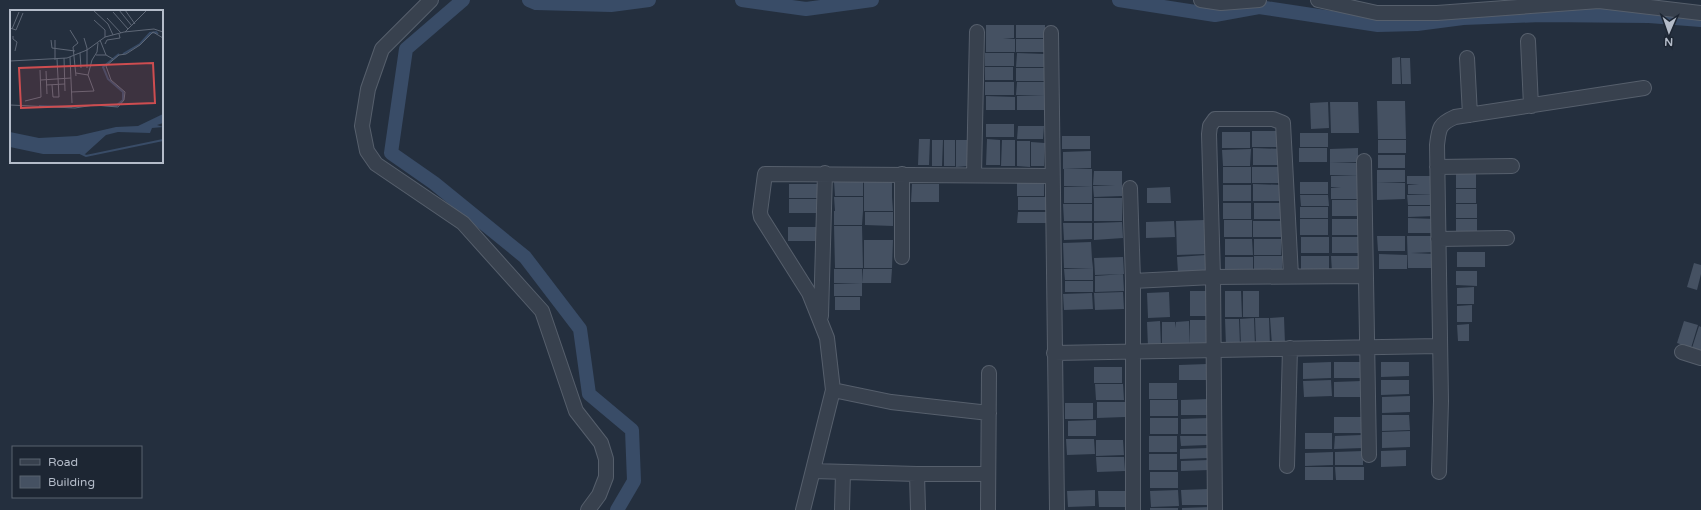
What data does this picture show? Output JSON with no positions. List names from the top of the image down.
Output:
{
  "legend": ["Road", "Building"],
  "north": "bottom"
}
